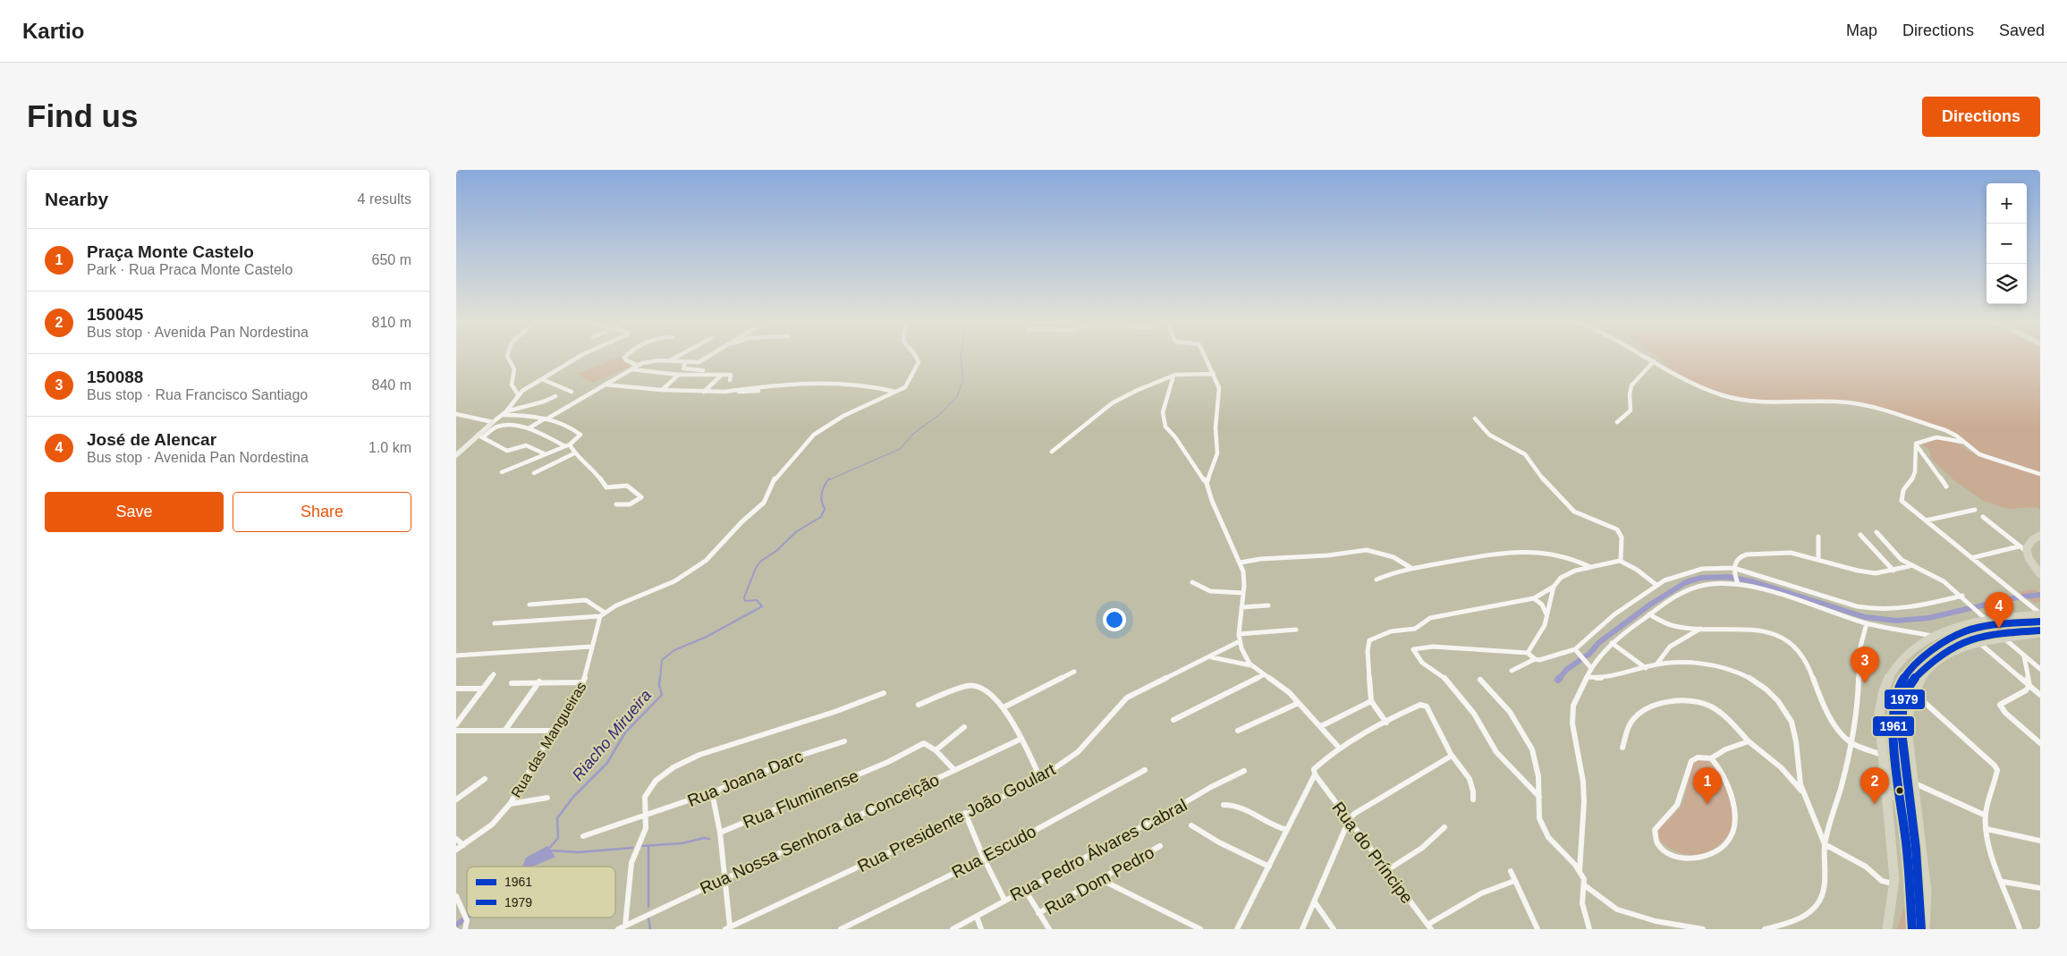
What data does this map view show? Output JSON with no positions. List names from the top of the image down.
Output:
{
  "streets": {
    "street": [
      "Rua das Mangueiras",
      "Rua Joana Darc",
      "Rua Fluminense",
      "Rua Presidente João Goulart",
      "Rua Nossa Senhora da Conceição",
      "Rua Pedro Álvares Cabral",
      "Rua Escudo",
      "Rua do Príncipe",
      "Rua Dom Pedro"
    ]
  },
  "water": ["Riacho Mirueira"],
  "lines": ["transit line 1961", "transit line 1979"],
  "legend": ["1961", "1979"],
  "page": {
    "header": "Kartio",
    "nav": ["Map", "Directions", "Saved"],
    "buttons": [
      "Directions",
      ["Save", "Share"]
    ],
    "title": "Find us",
    "heading": ["Nearby", "4 results"],
    "map_buttons": ["+", "−"],
    "list": [
      {
        "mark": "1",
        "name": "Praça Monte Castelo",
        "note": "Park · Rua Praca Monte Castelo",
        "value": "650 m"
      },
      {
        "mark": "2",
        "name": "150045",
        "note": "Bus stop · Avenida Pan Nordestina",
        "value": "810 m"
      },
      {
        "mark": "3",
        "name": "150088",
        "note": "Bus stop · Rua Francisco Santiago",
        "value": "840 m"
      },
      {
        "mark": "4",
        "name": "José de Alencar",
        "note": "Bus stop · Avenida Pan Nordestina",
        "value": "1.0 km"
      }
    ],
    "pins": [
      "4",
      "3",
      "1",
      "2"
    ]
  }
}
